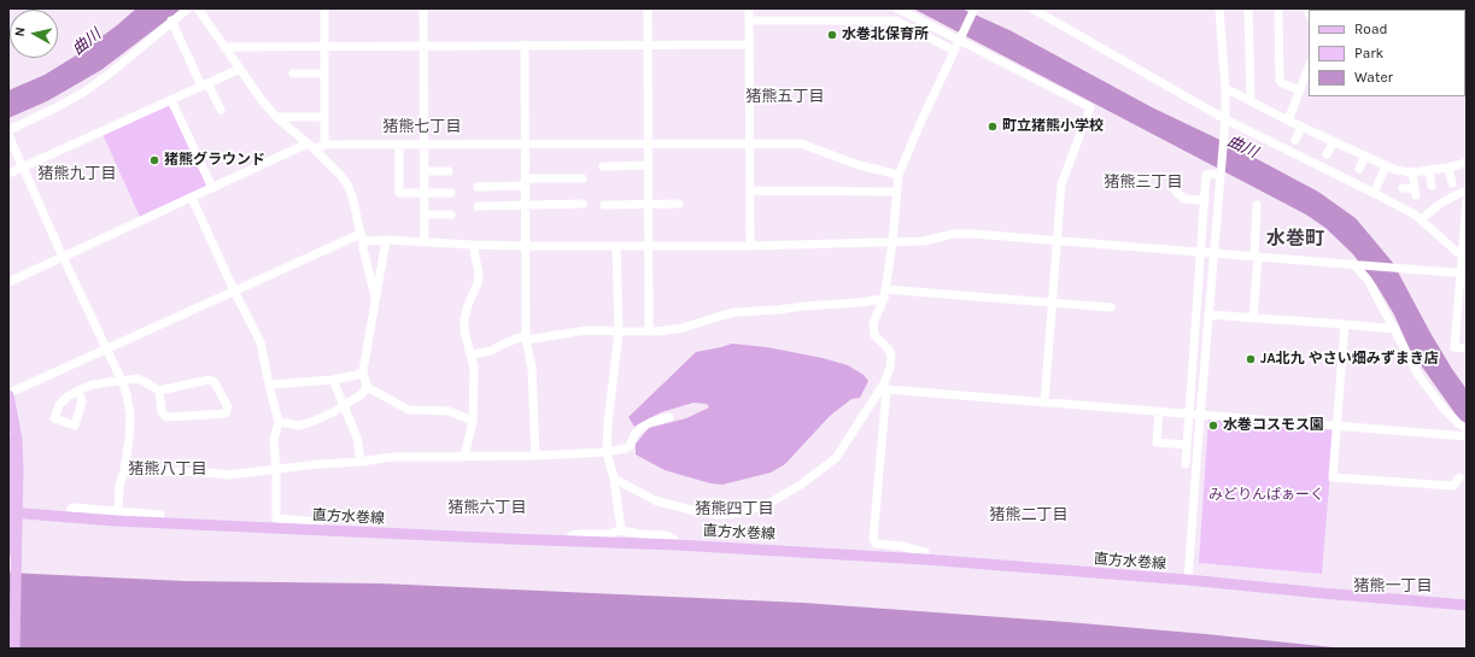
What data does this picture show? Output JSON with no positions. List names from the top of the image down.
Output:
{
  "streets": {
    "main road": ["直方水巻線"]
  },
  "districts": [
    "猪熊五丁目",
    "猪熊七丁目",
    "猪熊九丁目",
    "猪熊三丁目",
    "水巻町",
    "猪熊八丁目",
    "猪熊六丁目",
    "猪熊四丁目",
    "猪熊二丁目",
    "猪熊一丁目"
  ],
  "water": ["曲川"],
  "parks": ["みどりんぱぁーく"],
  "places": [
    "水巻北保育所",
    "町立猪熊小学校",
    "猪熊グラウンド",
    "JA北九 やさい畑みずまき店",
    "水巻コスモス園"
  ],
  "legend": ["Road", "Park", "Water"],
  "north": "left"
}
